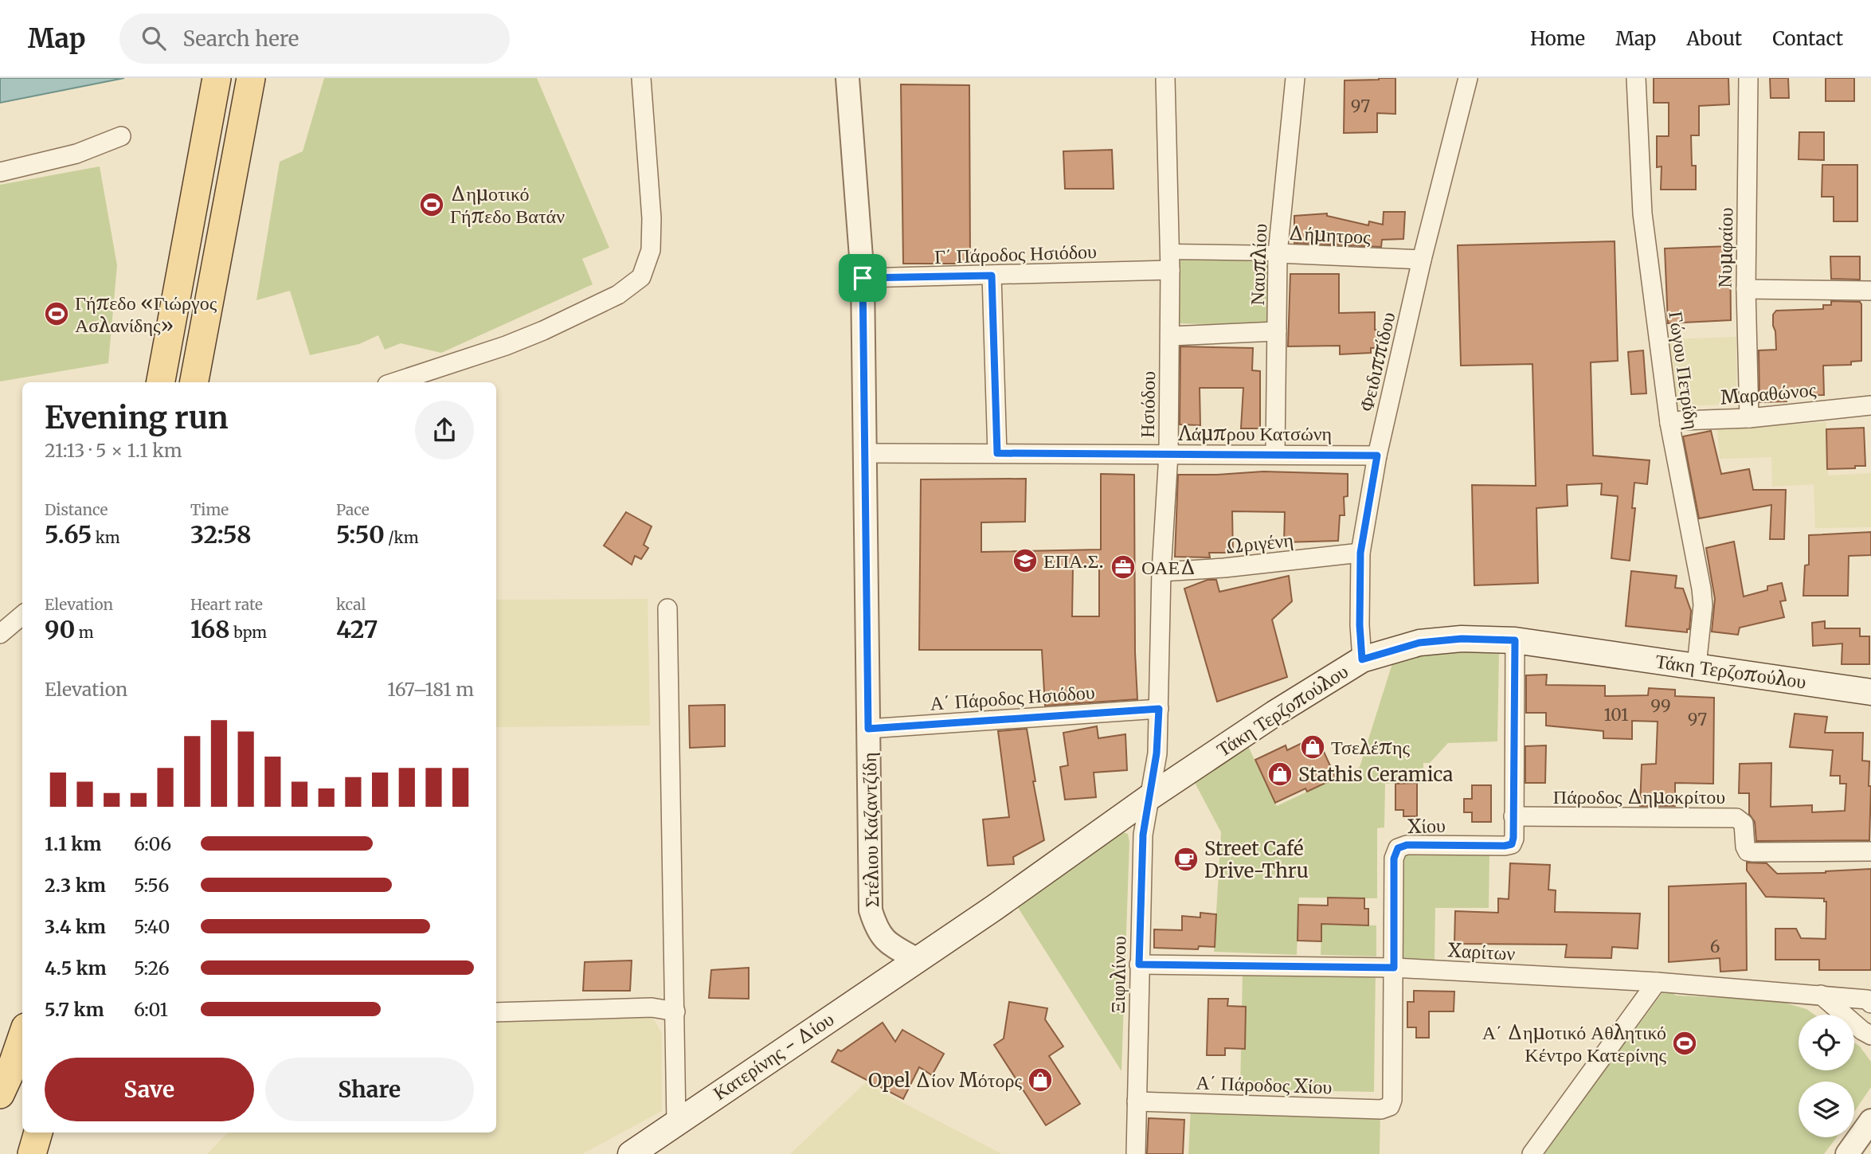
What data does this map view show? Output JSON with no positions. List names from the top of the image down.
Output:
{
  "streets": {
    "main road": ["Τάκη Τερζοπούλου", "Κατερίνης - Δίου"],
    "street": [
      "Δήμητρος",
      "Νυμφαίου",
      "Γ΄ Πάροδος Ησιόδου",
      "Ναυπλίου",
      "Φειδιππίδου",
      "Γώγου Πετρίδη",
      "Μαραθώνος",
      "Ησιόδου",
      "Λάμπρου Κατσώνη",
      "Ωριγένη",
      "Α΄ Πάροδος Ησιόδου",
      "Πάροδος Δημοκρίτου",
      "Χίου",
      "Στέλιου Καζαντζίδη",
      "Χαρίτων",
      "Ξιφιλίνου",
      "Α΄ Πάροδος Χίου"
    ]
  },
  "crossings": [
    ["Δήμητρος", "Ναυπλίου"],
    ["Δήμητρος", "Φειδιππίδου"],
    ["Δήμητρος", "Ησιόδου"],
    ["Νυμφαίου", "Μαραθώνος"],
    ["Γ΄ Πάροδος Ησιόδου", "Ησιόδου"],
    ["Γ΄ Πάροδος Ησιόδου", "Στέλιου Καζαντζίδη"],
    ["Ναυπλίου", "Λάμπρου Κατσώνη"],
    ["Φειδιππίδου", "Λάμπρου Κατσώνη"],
    ["Φειδιππίδου", "Ωριγένη"],
    ["Φειδιππίδου", "Τάκη Τερζοπούλου"],
    ["Γώγου Πετρίδη", "Μαραθώνος"],
    ["Γώγου Πετρίδη", "Τάκη Τερζοπούλου"],
    ["Ησιόδου", "Λάμπρου Κατσώνη"],
    ["Ησιόδου", "Ωριγένη"],
    ["Ησιόδου", "Τάκη Τερζοπούλου"],
    ["Ησιόδου", "Α΄ Πάροδος Ησιόδου"],
    ["Ησιόδου", "Ξιφιλίνου"],
    ["Λάμπρου Κατσώνη", "Στέλιου Καζαντζίδη"],
    ["Τάκη Τερζοπούλου", "Χίου"],
    ["Τάκη Τερζοπούλου", "Στέλιου Καζαντζίδη"],
    ["Τάκη Τερζοπούλου", "Ξιφιλίνου"],
    ["Τάκη Τερζοπούλου", "Κατερίνης - Δίου"],
    ["Α΄ Πάροδος Ησιόδου", "Στέλιου Καζαντζίδη"],
    ["Πάροδος Δημοκρίτου", "Χίου"],
    ["Χίου", "Χαρίτων"],
    ["Χίου", "Α΄ Πάροδος Χίου"],
    ["Στέλιου Καζαντζίδη", "Κατερίνης - Δίου"],
    ["Χαρίτων", "Ξιφιλίνου"],
    ["Ξιφιλίνου", "Α΄ Πάροδος Χίου"]
  ],
  "places": {
    "sports": ["Δημοτικό Γήπεδο Βατάν", "Γήπεδο «Γιώργος Ασλανίδης»", "Α΄ Δημοτικό Αθλητικό Κέντρο Κατερίνης"],
    "school or university": ["ΕΠΑ.Σ."],
    "office": ["ΟΑΕΔ"],
    "shop": ["Τσελέπης", "Stathis Ceramica", "Opel Δίον Μότορς"],
    "cafe": ["Street Café Drive-Thru"]
  },
  "house_numbers": [
    "97",
    "99",
    "101",
    "97",
    "6"
  ],
  "page": {
    "header": "Map",
    "search": "Search here",
    "nav": [
      "Home",
      "Map",
      "About",
      "Contact"
    ],
    "heading": ["Evening run", "21:13 · 5 × 1.1 km"],
    "stats": [
      ["Distance", "5.65 km"],
      ["Time", "32:58"],
      ["Pace", "5:50 /km"],
      ["Elevation", "90 m"],
      ["Heart rate", "168 bpm"],
      ["kcal", "427"]
    ],
    "chart": ["Elevation", "167–181 m"],
    "list": [
      {
        "name": "1.1 km",
        "note": "6:06"
      },
      {
        "name": "2.3 km",
        "note": "5:56"
      },
      {
        "name": "3.4 km",
        "note": "5:40"
      },
      {
        "name": "4.5 km",
        "note": "5:26"
      },
      {
        "name": "5.7 km",
        "note": "6:01"
      }
    ],
    "buttons": ["Save", "Share"]
  }
}
